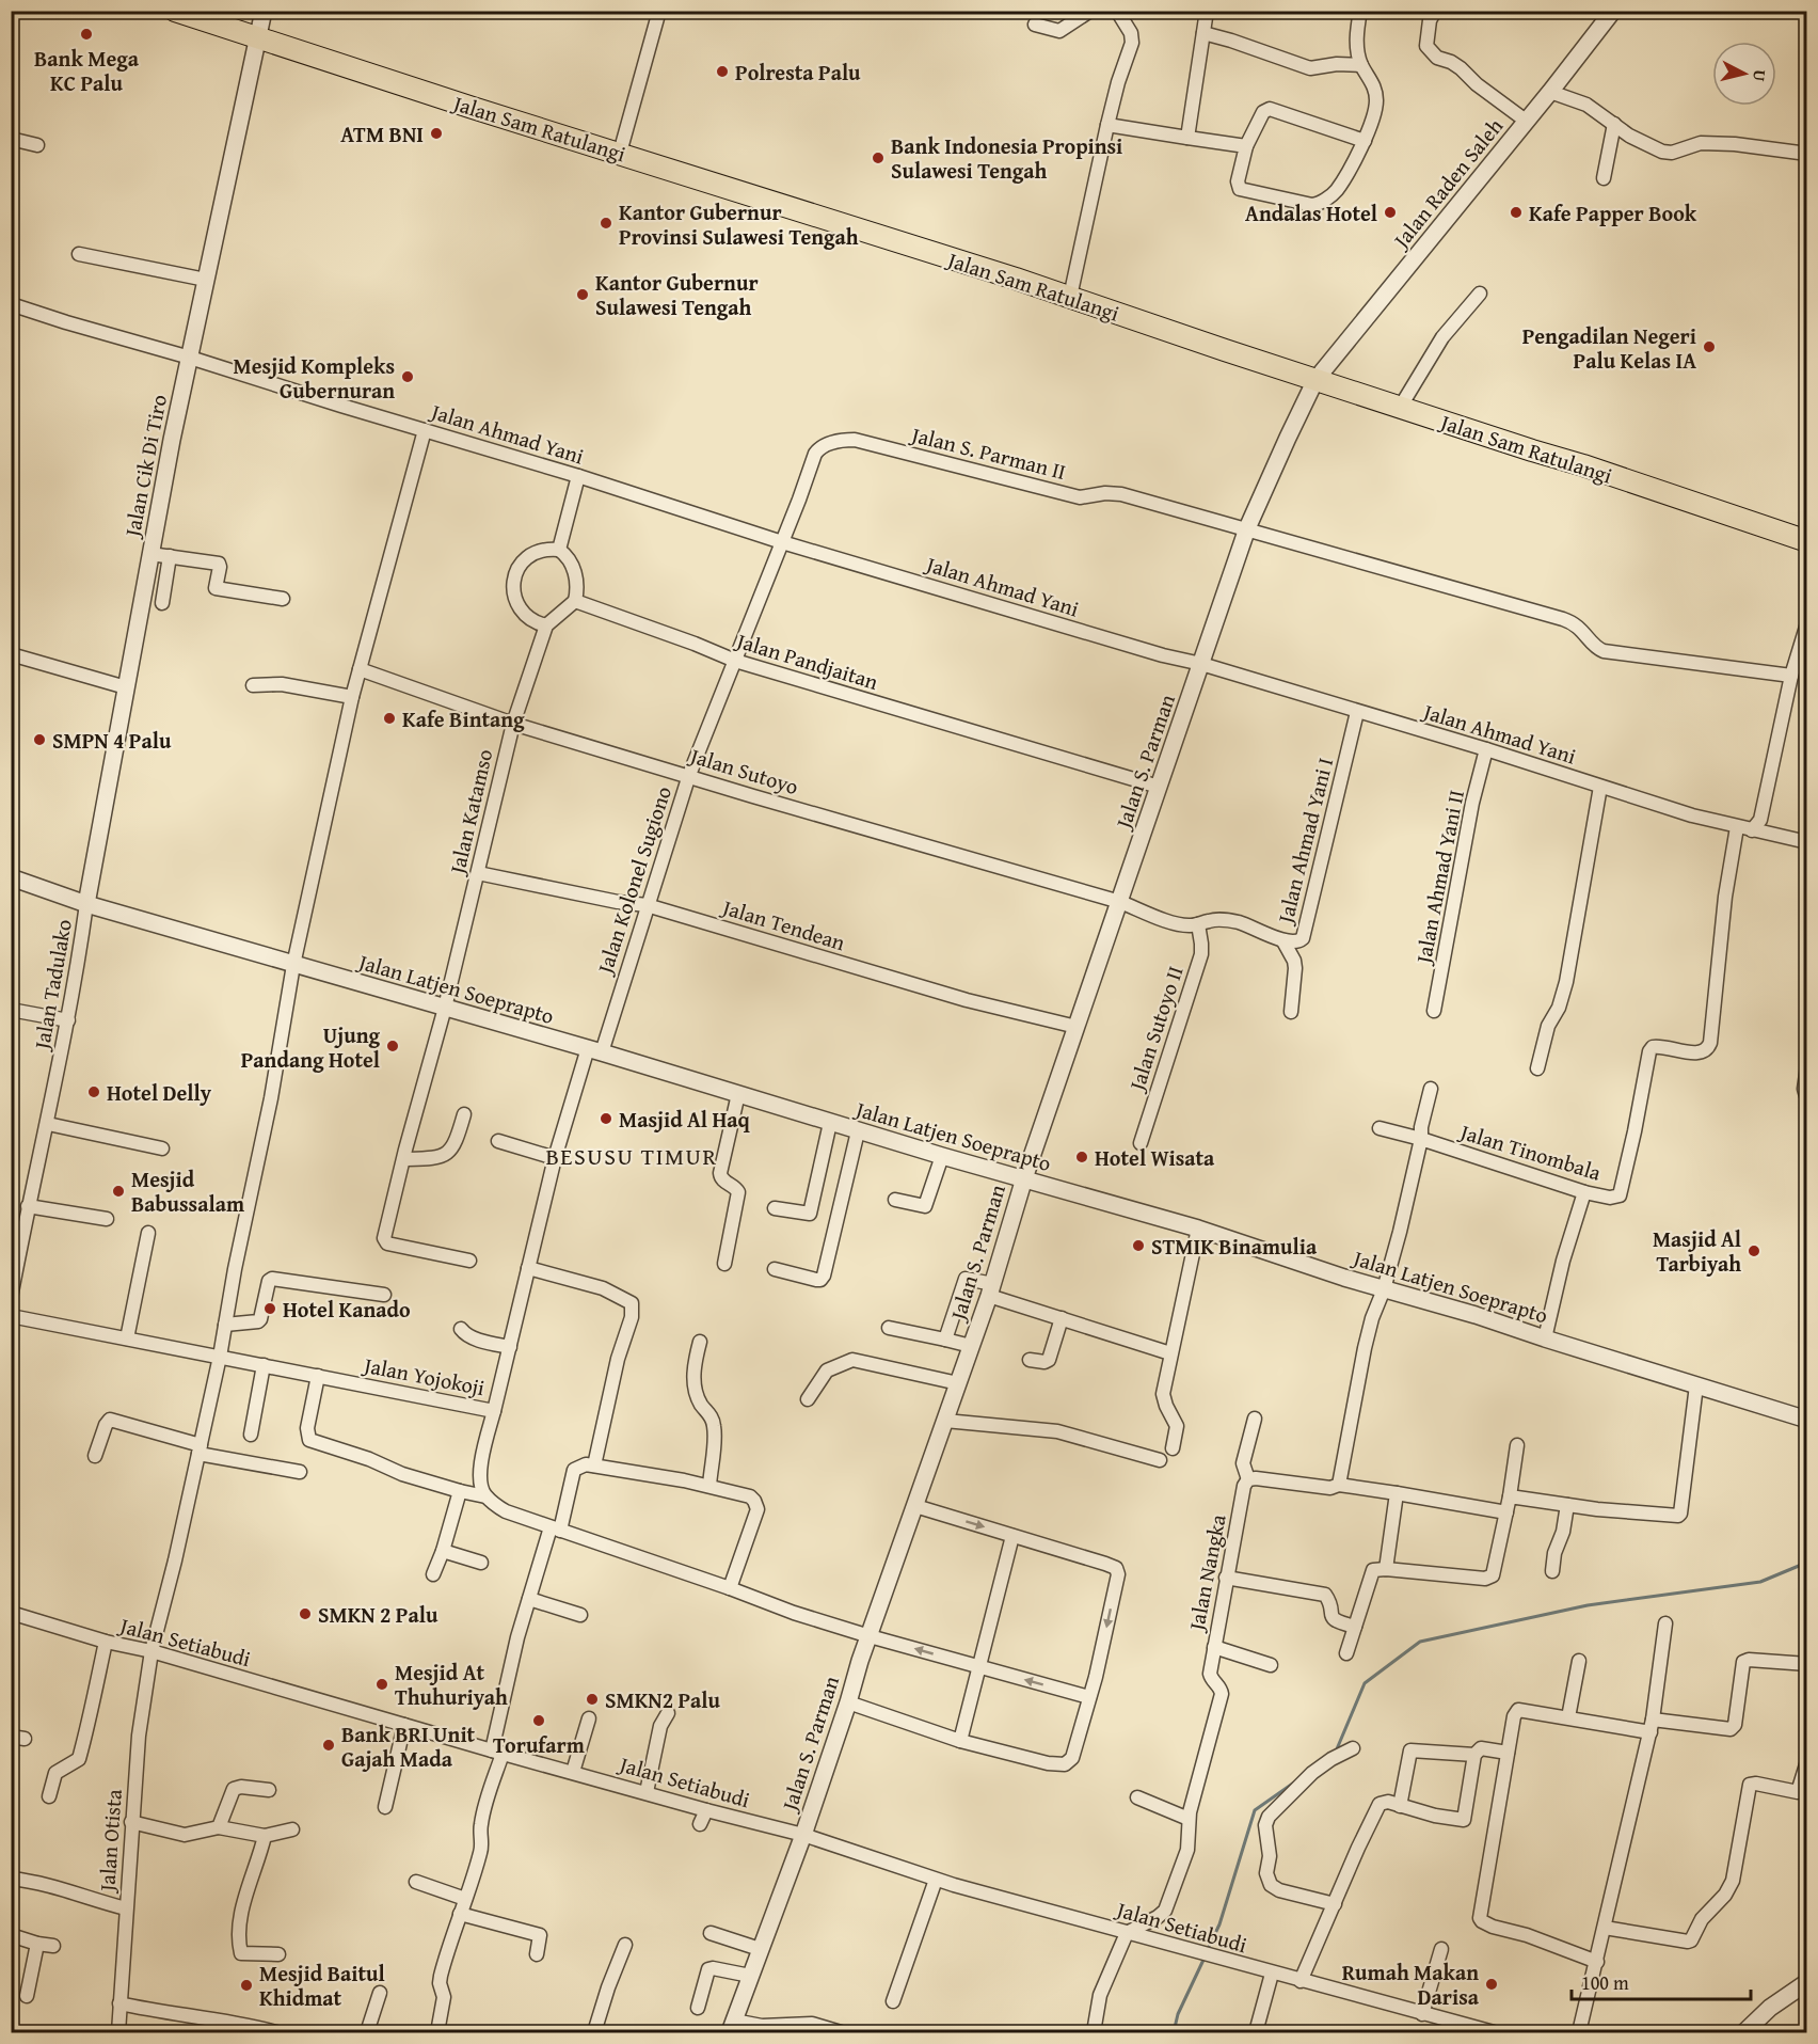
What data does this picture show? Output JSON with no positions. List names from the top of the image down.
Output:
{
  "streets": {
    "highway": ["Jalan Sam Ratulangi"],
    "street": [
      "Jalan Raden Saleh",
      "Jalan Ahmad Yani",
      "Jalan S. Parman II",
      "Jalan Cik Di Tiro",
      "Jalan Pandjaitan",
      "Jalan S. Parman",
      "Jalan Sutoyo",
      "Jalan Katamso",
      "Jalan Ahmad Yani I",
      "Jalan Ahmad Yani II",
      "Jalan Kolonel Sugiono",
      "Jalan Tendean",
      "Jalan Tadulako",
      "Jalan Latjen Soeprapto",
      "Jalan Sutoyo II",
      "Jalan Tinombala",
      "Jalan Yojokoji",
      "Jalan Nangka",
      "Jalan Setiabudi",
      "Jalan Otista"
    ]
  },
  "crossings": [
    ["Jalan Sam Ratulangi", "Jalan Raden Saleh"],
    ["Jalan Sam Ratulangi", "Jalan Cik Di Tiro"],
    ["Jalan Sam Ratulangi", "Jalan S. Parman"],
    ["Jalan Raden Saleh", "Jalan S. Parman"],
    ["Jalan Ahmad Yani", "Jalan S. Parman II"],
    ["Jalan Ahmad Yani", "Jalan Cik Di Tiro"],
    ["Jalan Ahmad Yani", "Jalan S. Parman"],
    ["Jalan Ahmad Yani", "Jalan Ahmad Yani I"],
    ["Jalan Ahmad Yani", "Jalan Ahmad Yani II"],
    ["Jalan Ahmad Yani", "Jalan Kolonel Sugiono"],
    ["Jalan Ahmad Yani", "Jalan Tinombala"],
    ["Jalan Ahmad Yani", "Jalan Otista"],
    ["Jalan S. Parman II", "Jalan S. Parman"],
    ["Jalan S. Parman II", "Jalan Kolonel Sugiono"],
    ["Jalan Cik Di Tiro", "Jalan Tadulako"],
    ["Jalan Cik Di Tiro", "Jalan Latjen Soeprapto"],
    ["Jalan Pandjaitan", "Jalan S. Parman"],
    ["Jalan Pandjaitan", "Jalan Katamso"],
    ["Jalan Pandjaitan", "Jalan Kolonel Sugiono"],
    ["Jalan S. Parman", "Jalan Sutoyo"],
    ["Jalan S. Parman", "Jalan Ahmad Yani I"],
    ["Jalan S. Parman", "Jalan Tendean"],
    ["Jalan S. Parman", "Jalan Latjen Soeprapto"],
    ["Jalan S. Parman", "Jalan Setiabudi"],
    ["Jalan Sutoyo", "Jalan Katamso"],
    ["Jalan Sutoyo", "Jalan Ahmad Yani I"],
    ["Jalan Sutoyo", "Jalan Kolonel Sugiono"],
    ["Jalan Sutoyo", "Jalan Otista"],
    ["Jalan Katamso", "Jalan Tendean"],
    ["Jalan Katamso", "Jalan Latjen Soeprapto"],
    ["Jalan Ahmad Yani I", "Jalan Sutoyo II"],
    ["Jalan Kolonel Sugiono", "Jalan Tendean"],
    ["Jalan Kolonel Sugiono", "Jalan Latjen Soeprapto"],
    ["Jalan Kolonel Sugiono", "Jalan Yojokoji"],
    ["Jalan Tadulako", "Jalan Latjen Soeprapto"],
    ["Jalan Latjen Soeprapto", "Jalan Otista"],
    ["Jalan Yojokoji", "Jalan Otista"],
    ["Jalan Nangka", "Jalan Setiabudi"],
    ["Jalan Setiabudi", "Jalan Otista"]
  ],
  "districts": ["BESUSU TIMUR"],
  "places": [
    "Bank Mega KC Palu",
    "Polresta Palu",
    "ATM BNI",
    "Bank Indonesia Propinsi Sulawesi Tengah",
    "Andalas Hotel",
    "Kafe Papper Book",
    "Kantor Gubernur Provinsi Sulawesi Tengah",
    "Kantor Gubernur Sulawesi Tengah",
    "Pengadilan Negeri Palu Kelas IA",
    "Mesjid Kompleks Gubernuran",
    "Kafe Bintang",
    "SMPN 4 Palu",
    "Ujung Pandang Hotel",
    "Hotel Delly",
    "Masjid Al Haq",
    "Hotel Wisata",
    "Mesjid Babussalam",
    "STMIK Binamulia",
    "Masjid Al Tarbiyah",
    "Hotel Kanado",
    "SMKN 2 Palu",
    "Mesjid At Thuhuriyah",
    "SMKN2 Palu",
    "Torufarm",
    "Bank BRI Unit Gajah Mada",
    "Rumah Makan Darisa",
    "Mesjid Baitul Khidmat"
  ],
  "scale_bar": "100 m",
  "north": "right"
}
